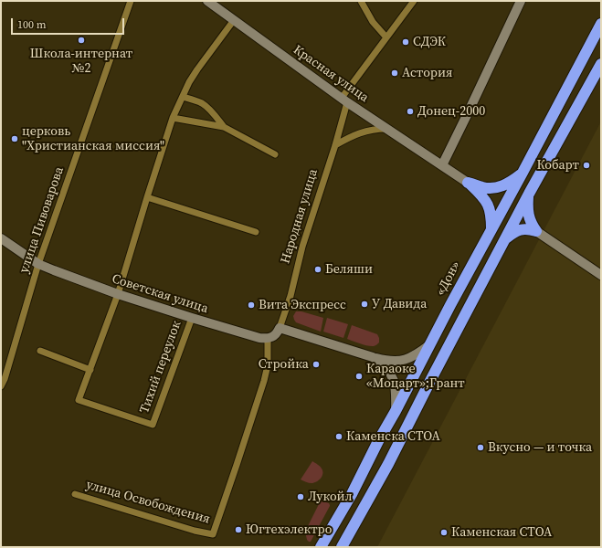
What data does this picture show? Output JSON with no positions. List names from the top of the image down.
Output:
{
  "streets": {
    "highway": ["«Дон»"],
    "main road": ["Красная улица", "Советская улица"],
    "street": [
      "Народная улица",
      "улица Пивоварова",
      "Тихий переулок",
      "улица Освобождения"
    ]
  },
  "crossings": [
    ["Красная улица", "Народная улица"],
    ["Красная улица", "Тихий переулок"],
    ["Народная улица", "Советская улица"],
    ["Народная улица", "улица Освобождения"],
    ["улица Пивоварова", "Советская улица"],
    ["«Дон»", "Советская улица"],
    ["Советская улица", "Тихий переулок"]
  ],
  "places": [
    "Школа-интернат №2",
    "СДЭК",
    "Астория",
    "Донец-2000",
    "церковь \"Христианская миссия\"",
    "Кобарт",
    "Беляши",
    "У Давида",
    "Вита Экспресс",
    "Стройка",
    "Караоке «Моцарт»;Грант",
    "Каменска СТОА",
    "Вкусно — и точка",
    "Лукойл",
    "Югтехэлектро",
    "Каменская СТОА"
  ],
  "scale_bar": "100 m"
}
